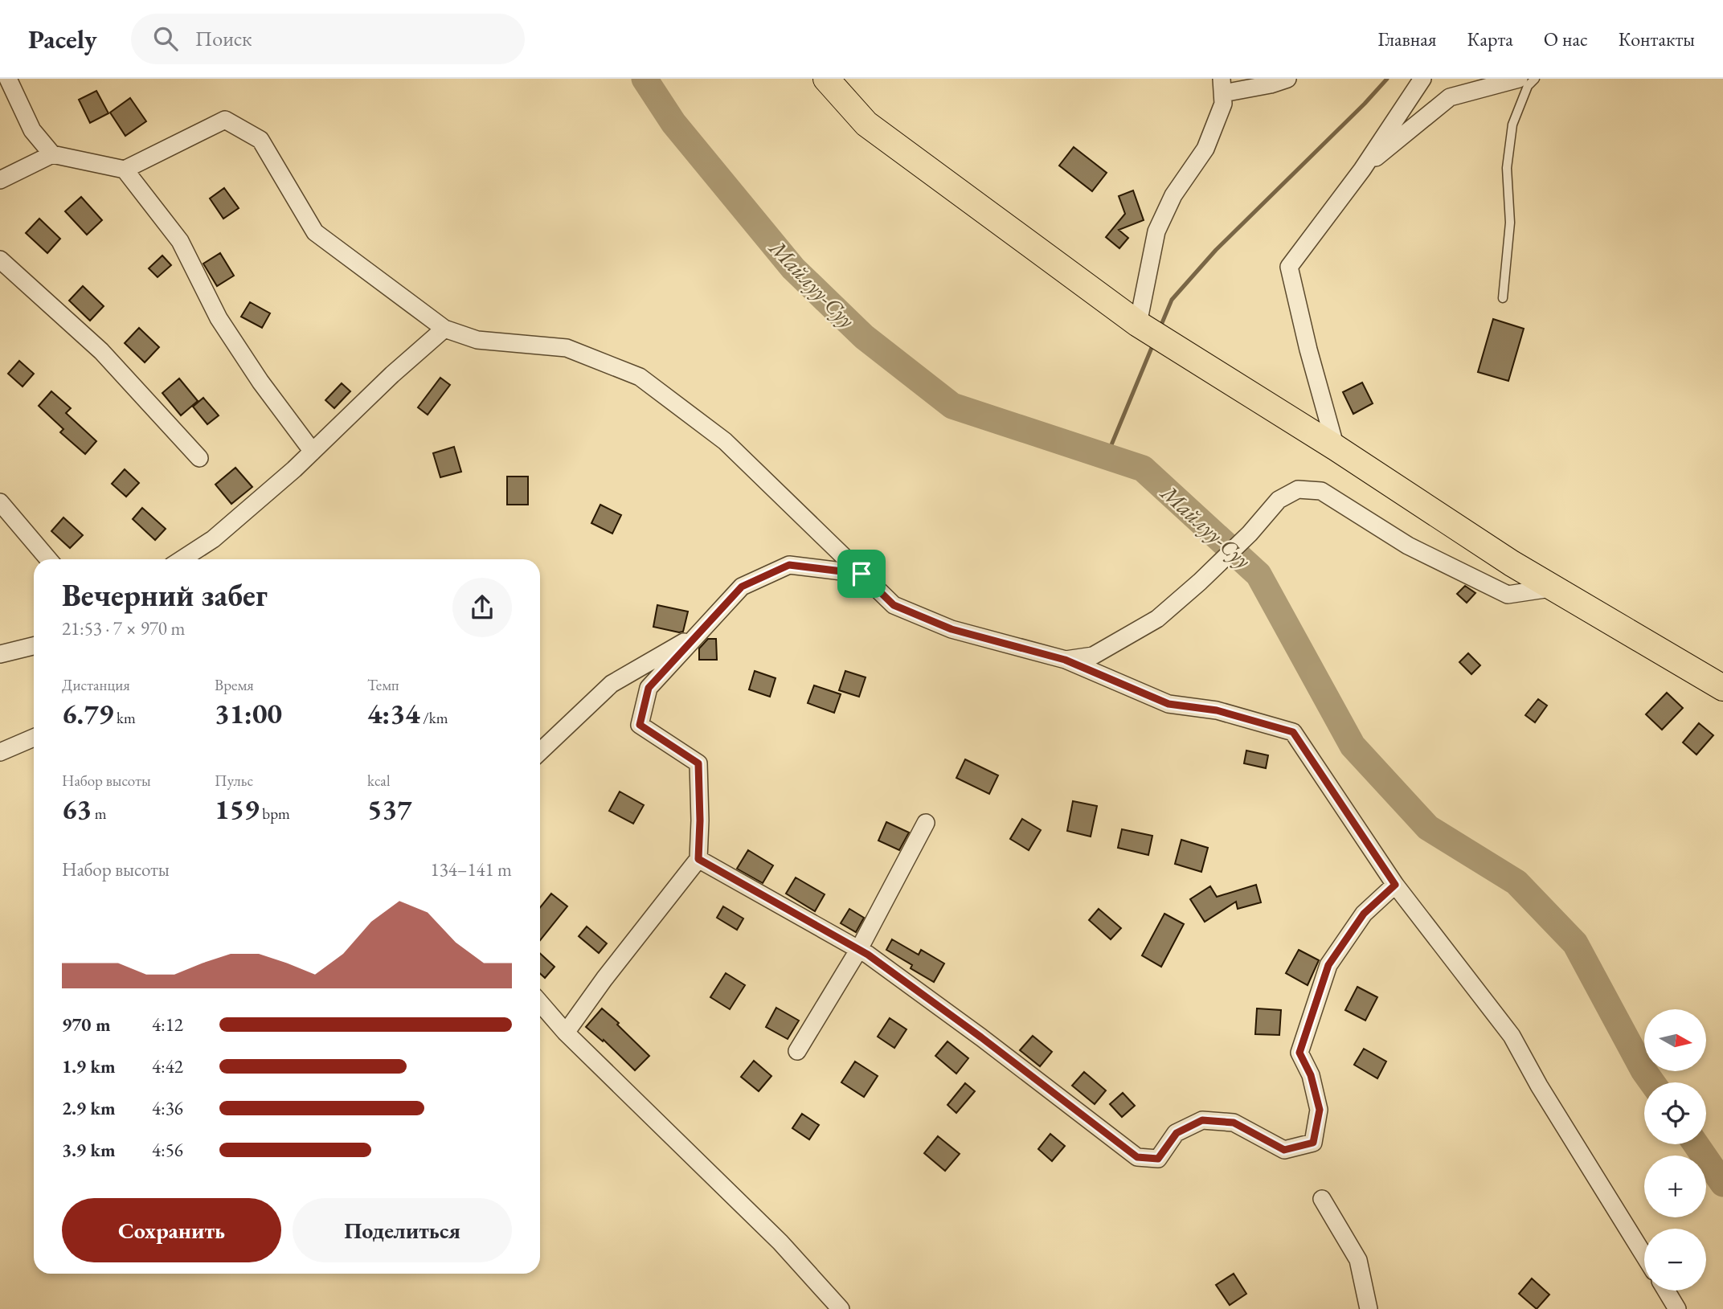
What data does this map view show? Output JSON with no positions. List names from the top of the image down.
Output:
{
  "water": ["Майлуу-Суу"],
  "north": "right",
  "page": {
    "header": "Pacely",
    "search": "Поиск",
    "nav": [
      "Главная",
      "Карта",
      "О нас",
      "Контакты"
    ],
    "heading": ["Вечерний забег", "21:53 · 7 × 970 m"],
    "stats": [
      ["Дистанция", "6.79 km"],
      ["Время", "31:00"],
      ["Темп", "4:34 /km"],
      ["Набор высоты", "63 m"],
      ["Пульс", "159 bpm"],
      ["kcal", "537"]
    ],
    "chart": ["Набор высоты", "134–141 m"],
    "list": [
      {
        "name": "970 m",
        "note": "4:12"
      },
      {
        "name": "1.9 km",
        "note": "4:42"
      },
      {
        "name": "2.9 km",
        "note": "4:36"
      },
      {
        "name": "3.9 km",
        "note": "4:56"
      }
    ],
    "map_buttons": ["+", "−"],
    "buttons": ["Сохранить", "Поделиться"]
  }
}
